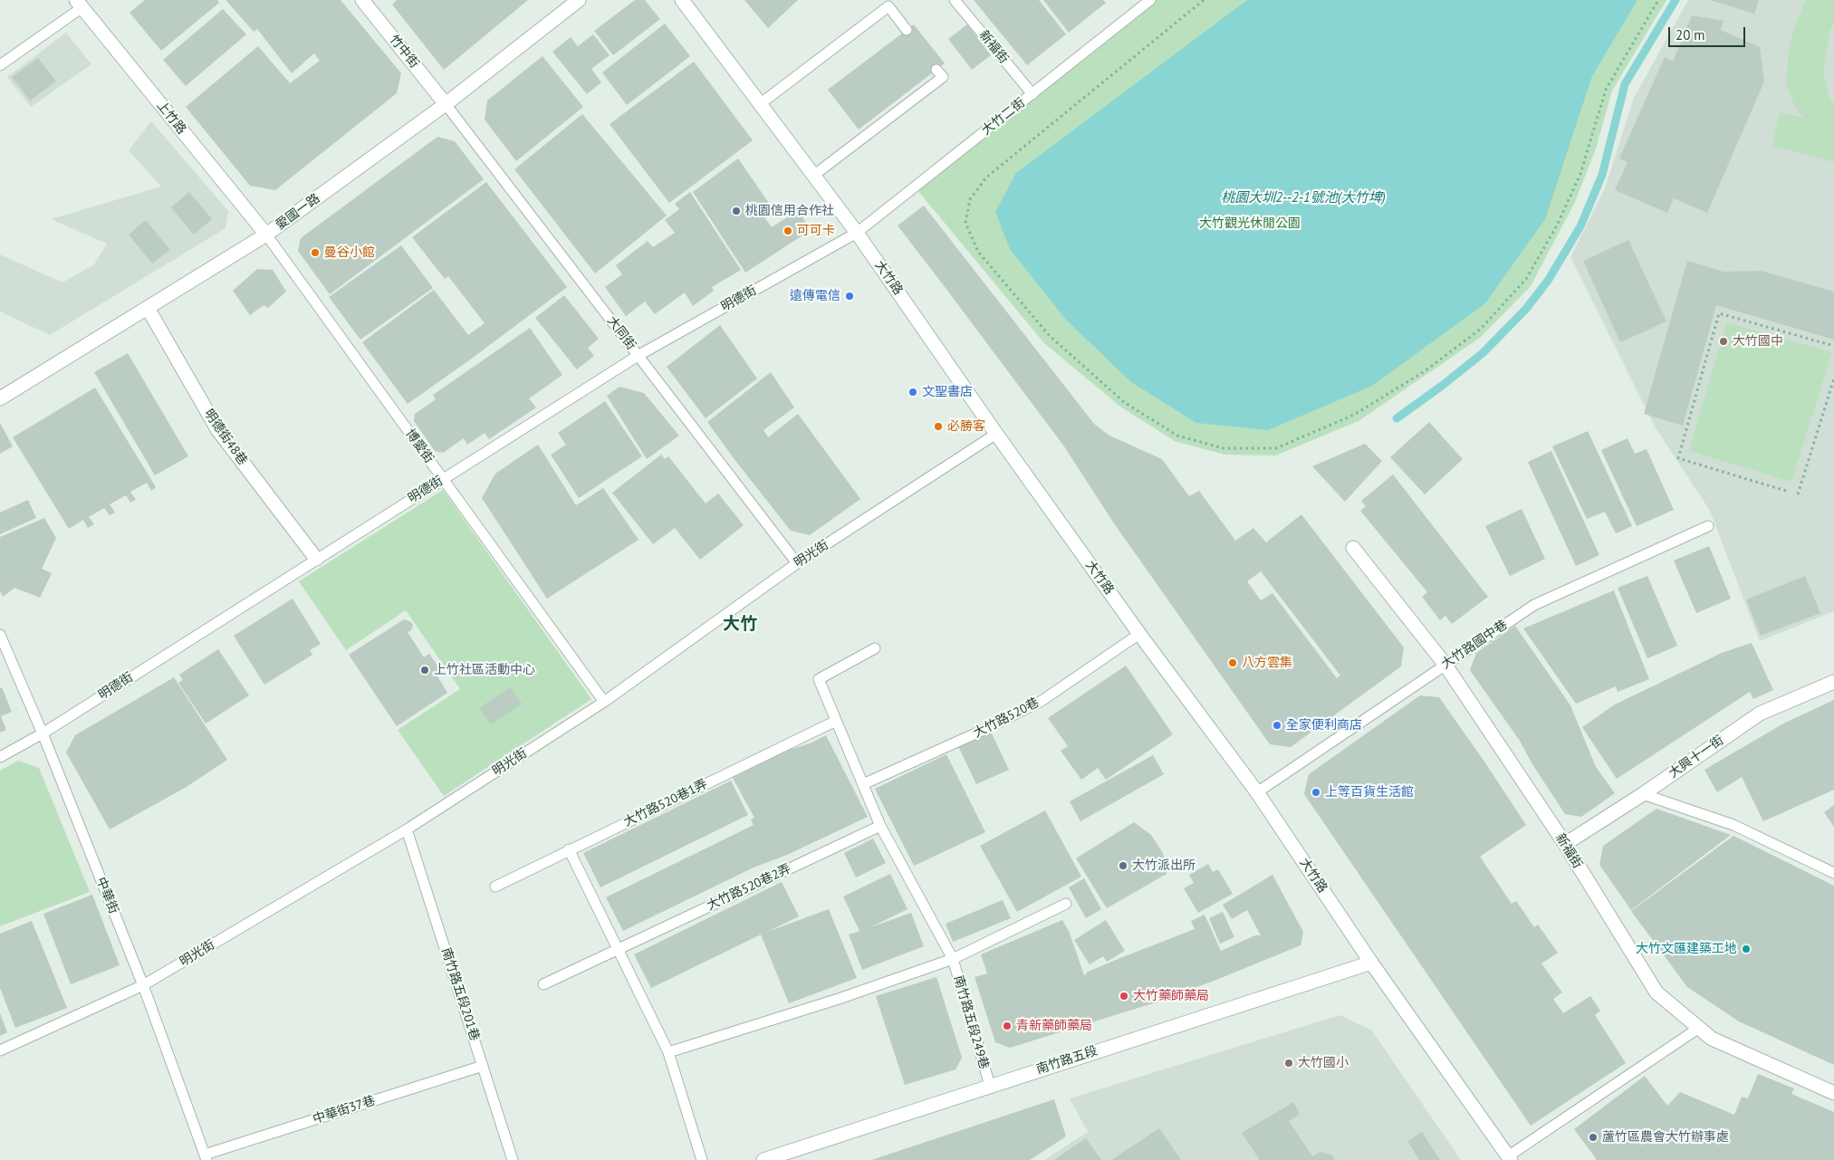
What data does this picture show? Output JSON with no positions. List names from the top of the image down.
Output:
{
  "streets": {
    "street": [
      "新福街",
      "竹中街",
      "上竹路",
      "愛國一路",
      "大竹路",
      "明德街48巷",
      "大興十一街",
      "南竹路五段"
    ],
    "lane": [
      "大竹二街",
      "明德街",
      "大同街",
      "博愛街",
      "明光街",
      "大竹路國中巷",
      "大竹路520巷",
      "大竹路520巷1弄",
      "大竹路520巷2弄",
      "中華街",
      "南竹路五段201巷",
      "南竹路五段249巷",
      "中華街37巷"
    ]
  },
  "crossings": [
    ["新福街", "大竹二街"],
    ["新福街", "大竹路國中巷"],
    ["新福街", "大興十一街"],
    ["竹中街", "愛國一路"],
    ["竹中街", "大同街"],
    ["大竹二街", "大竹路"],
    ["大竹二街", "明德街"],
    ["上竹路", "愛國一路"],
    ["上竹路", "博愛街"],
    ["愛國一路", "大同街"],
    ["愛國一路", "明德街48巷"],
    ["愛國一路", "博愛街"],
    ["大竹路", "明德街"],
    ["大竹路", "明光街"],
    ["大竹路", "大竹路國中巷"],
    ["大竹路", "大竹路520巷"],
    ["大竹路", "南竹路五段"],
    ["明德街", "大同街"],
    ["明德街", "明德街48巷"],
    ["明德街", "博愛街"],
    ["明德街", "中華街"],
    ["大同街", "明光街"],
    ["博愛街", "明光街"],
    ["明光街", "中華街"],
    ["明光街", "南竹路五段201巷"],
    ["中華街", "中華街37巷"],
    ["南竹路五段201巷", "中華街37巷"],
    ["南竹路五段249巷", "南竹路五段"]
  ],
  "districts": ["大竹"],
  "water": ["桃園大圳2--2-1號池(大竹埤)"],
  "parks": ["大竹觀光休閒公園"],
  "places": [
    "桃園信用合作社",
    "可可卡",
    "曼谷小館",
    "遠傳電信",
    "大竹國中",
    "文聖書店",
    "必勝客",
    "八方雲集",
    "上竹社區活動中心",
    "全家便利商店",
    "上等百貨生活館",
    "大竹派出所",
    "大竹文匯建築工地",
    "大竹藥師藥局",
    "青新藥師藥局",
    "大竹國小",
    "蘆竹區農會大竹辦事處"
  ],
  "scale_bar": "20 m"
}
